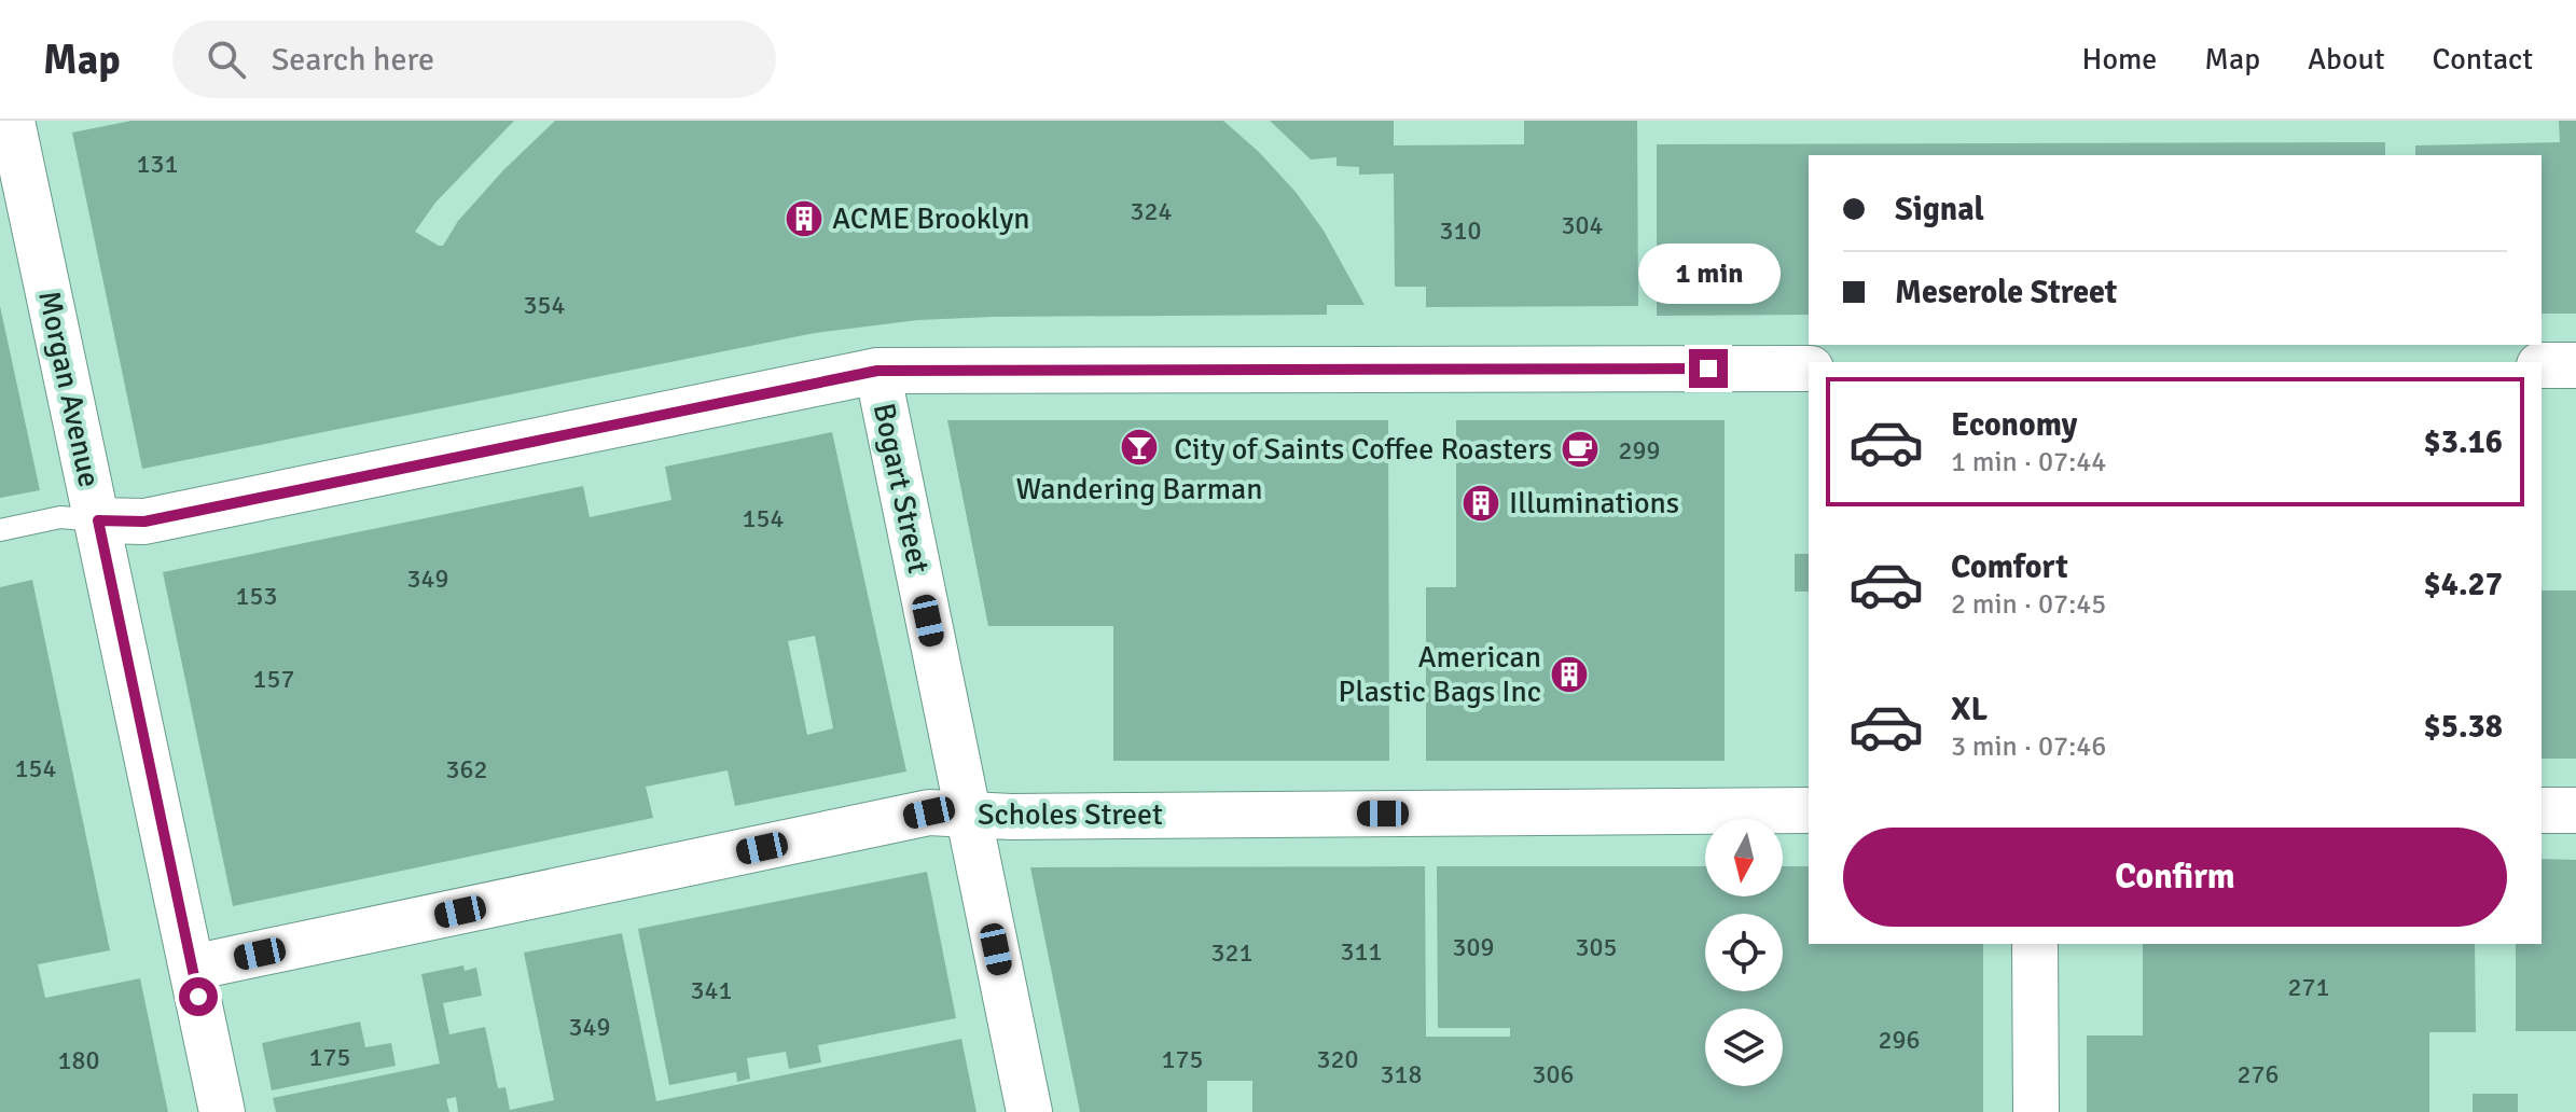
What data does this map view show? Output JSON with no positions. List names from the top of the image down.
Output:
{
  "streets": {
    "street": ["Morgan Avenue", "Bogart Street", "Scholes Street"]
  },
  "crossings": [
    ["Morgan Avenue", "Scholes Street"],
    ["Bogart Street", "Scholes Street"]
  ],
  "places": {
    "building": ["ACME Brooklyn", "Illuminations", "American Plastic Bags Inc"],
    "bar": ["Wandering Barman"],
    "cafe": ["City of Saints Coffee Roasters"]
  },
  "house_numbers": [
    "131",
    "324",
    "304",
    "310",
    "354",
    "299",
    "154",
    "349",
    "153",
    "157",
    "154",
    "362",
    "309",
    "305",
    "311",
    "321",
    "271",
    "341",
    "349",
    "296",
    "175",
    "175",
    "320",
    "180",
    "318",
    "306",
    "276"
  ],
  "north": "bottom",
  "page": {
    "header": "Map",
    "search": "Search here",
    "nav": [
      "Home",
      "Map",
      "About",
      "Contact"
    ],
    "banner": ["Signal", "Meserole Street"],
    "bubble": "1 min",
    "list": [
      {
        "name": "Economy",
        "note": "1 min · 07:44",
        "value": "$3.16"
      },
      {
        "name": "Comfort",
        "note": "2 min · 07:45",
        "value": "$4.27"
      },
      {
        "name": "XL",
        "note": "3 min · 07:46",
        "value": "$5.38"
      }
    ],
    "buttons": "Confirm"
  }
}
